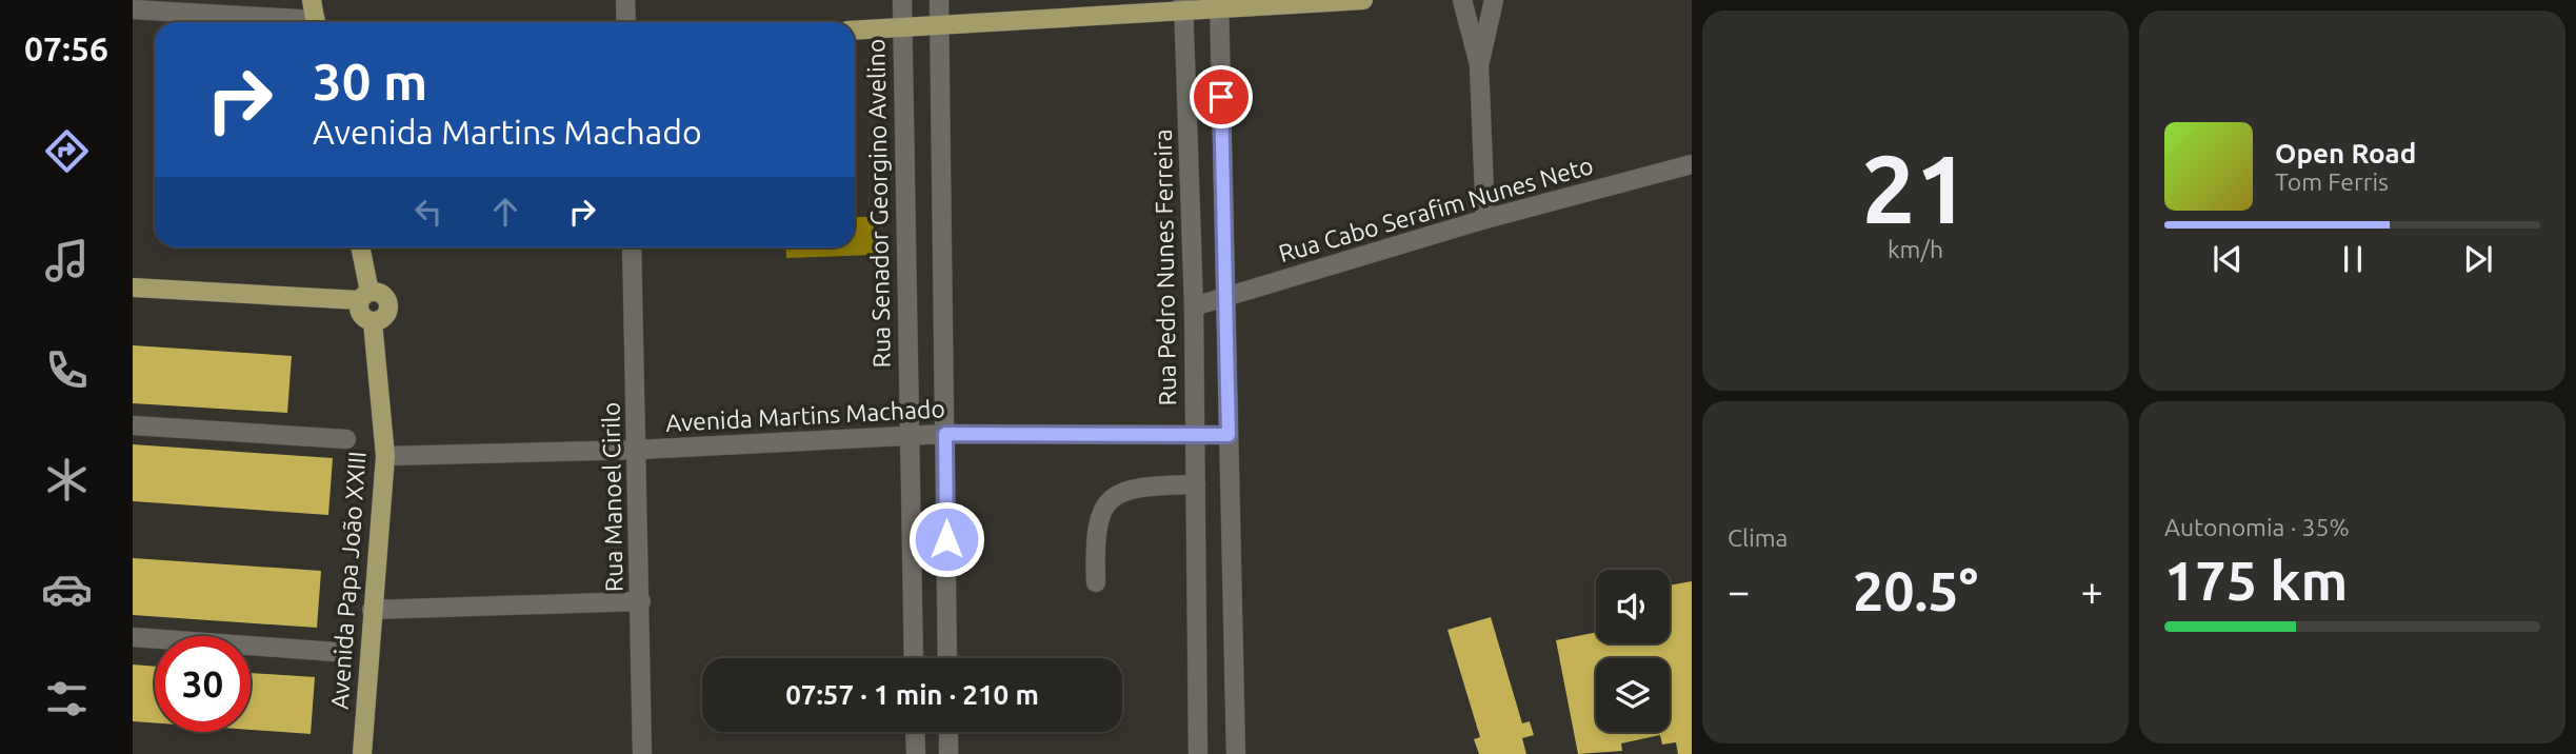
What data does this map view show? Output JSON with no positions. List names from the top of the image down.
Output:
{
  "streets": {
    "main road": ["Avenida Papa João XXIII"],
    "street": [
      "Rua Senador Georgino Avelino",
      "Rua Cabo Serafim Nunes Neto",
      "Rua Pedro Nunes Ferreira",
      "Avenida Martins Machado",
      "Rua Manoel Cirilo"
    ]
  },
  "crossings": [
    ["Rua Senador Georgino Avelino", "Avenida Martins Machado"],
    ["Rua Cabo Serafim Nunes Neto", "Rua Pedro Nunes Ferreira"],
    ["Rua Pedro Nunes Ferreira", "Avenida Martins Machado"],
    ["Avenida Martins Machado", "Rua Manoel Cirilo"],
    ["Avenida Martins Machado", "Avenida Papa João XXIII"]
  ],
  "page": {
    "tabs": "07:56",
    "tile": [
      ["21", "km/h"],
      "Clima",
      ["Autonomia · 35%", "175 km"]
    ],
    "turn": ["30 m", "Avenida Martins Machado"],
    "song": ["Open Road", "Tom Ferris"],
    "heat": ["−", "20.5°", "+"],
    "limit": "30",
    "trip": "07:57 · 1 min · 210 m"
  }
}
